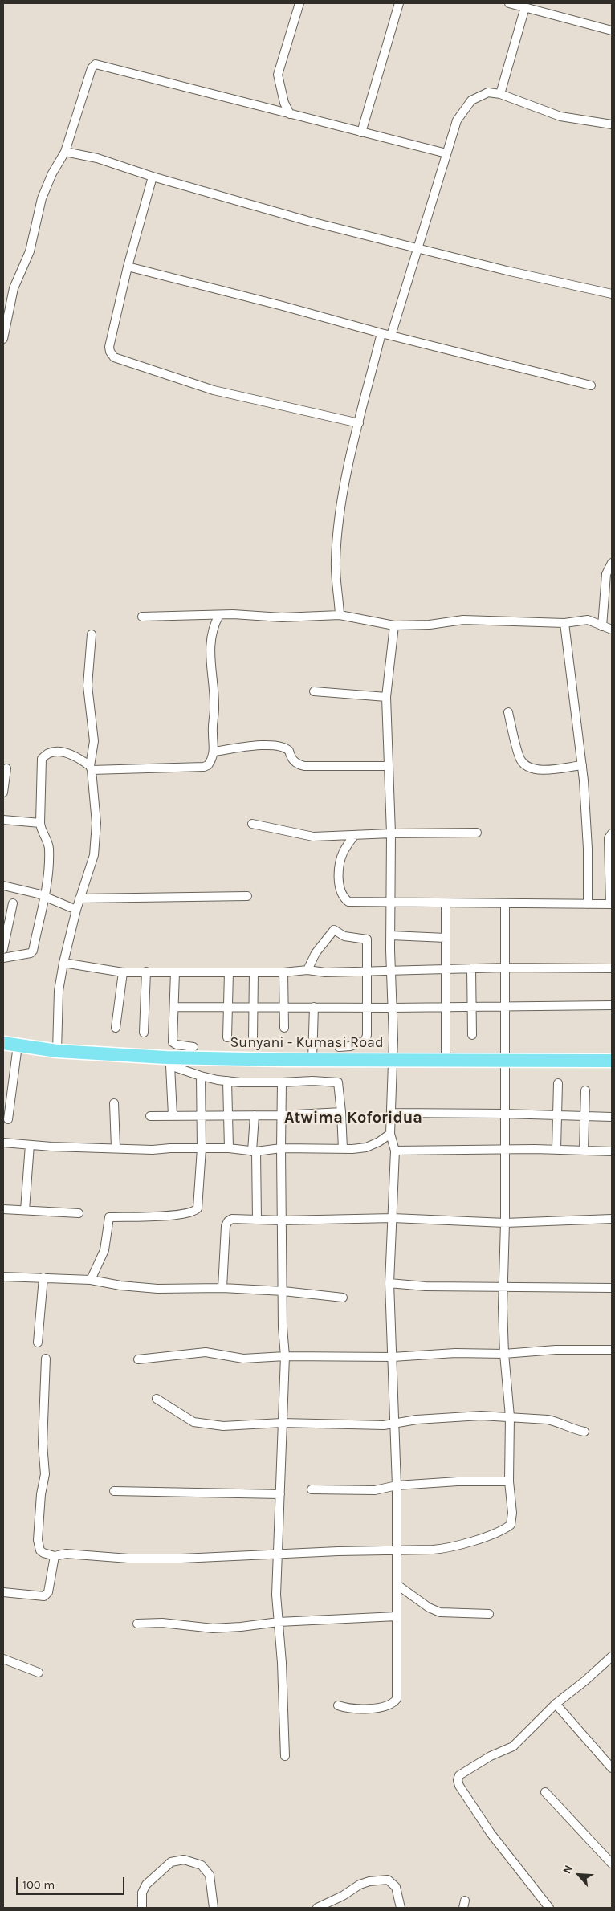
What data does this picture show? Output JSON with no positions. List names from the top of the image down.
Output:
{
  "streets": {
    "main road": ["Sunyani - Kumasi Road"]
  },
  "districts": ["Atwima Koforidua"],
  "scale_bar": "100 m",
  "north": "top left"
}
